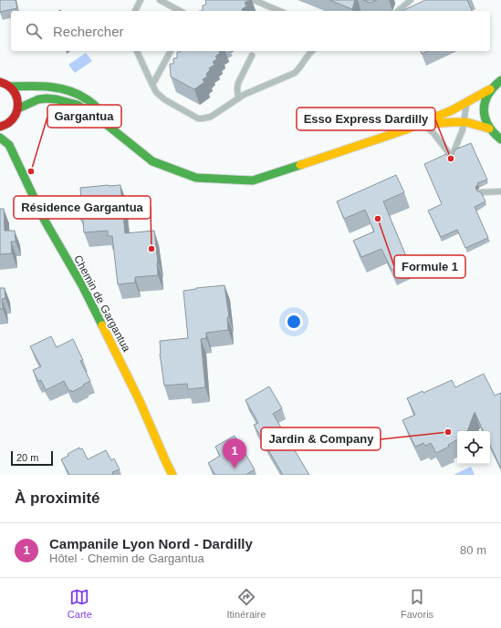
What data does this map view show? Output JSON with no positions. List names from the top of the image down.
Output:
{
  "streets": {
    "street": ["Chemin de Gargantua"]
  },
  "places": [
    "Esso Express Dardilly",
    "Gargantua",
    "Formule 1",
    "Résidence Gargantua",
    "Jardin & Company"
  ],
  "scale_bar": "20 m",
  "page": {
    "search": "Rechercher",
    "pins": "1",
    "scale": "20 m",
    "heading": "À proximité",
    "list": [
      {
        "mark": "1",
        "name": "Campanile Lyon Nord - Dardilly",
        "note": "Hôtel · Chemin de Gargantua",
        "value": "80 m"
      }
    ],
    "nav": ["Carte", "Itinéraire", "Favoris"]
  }
}
